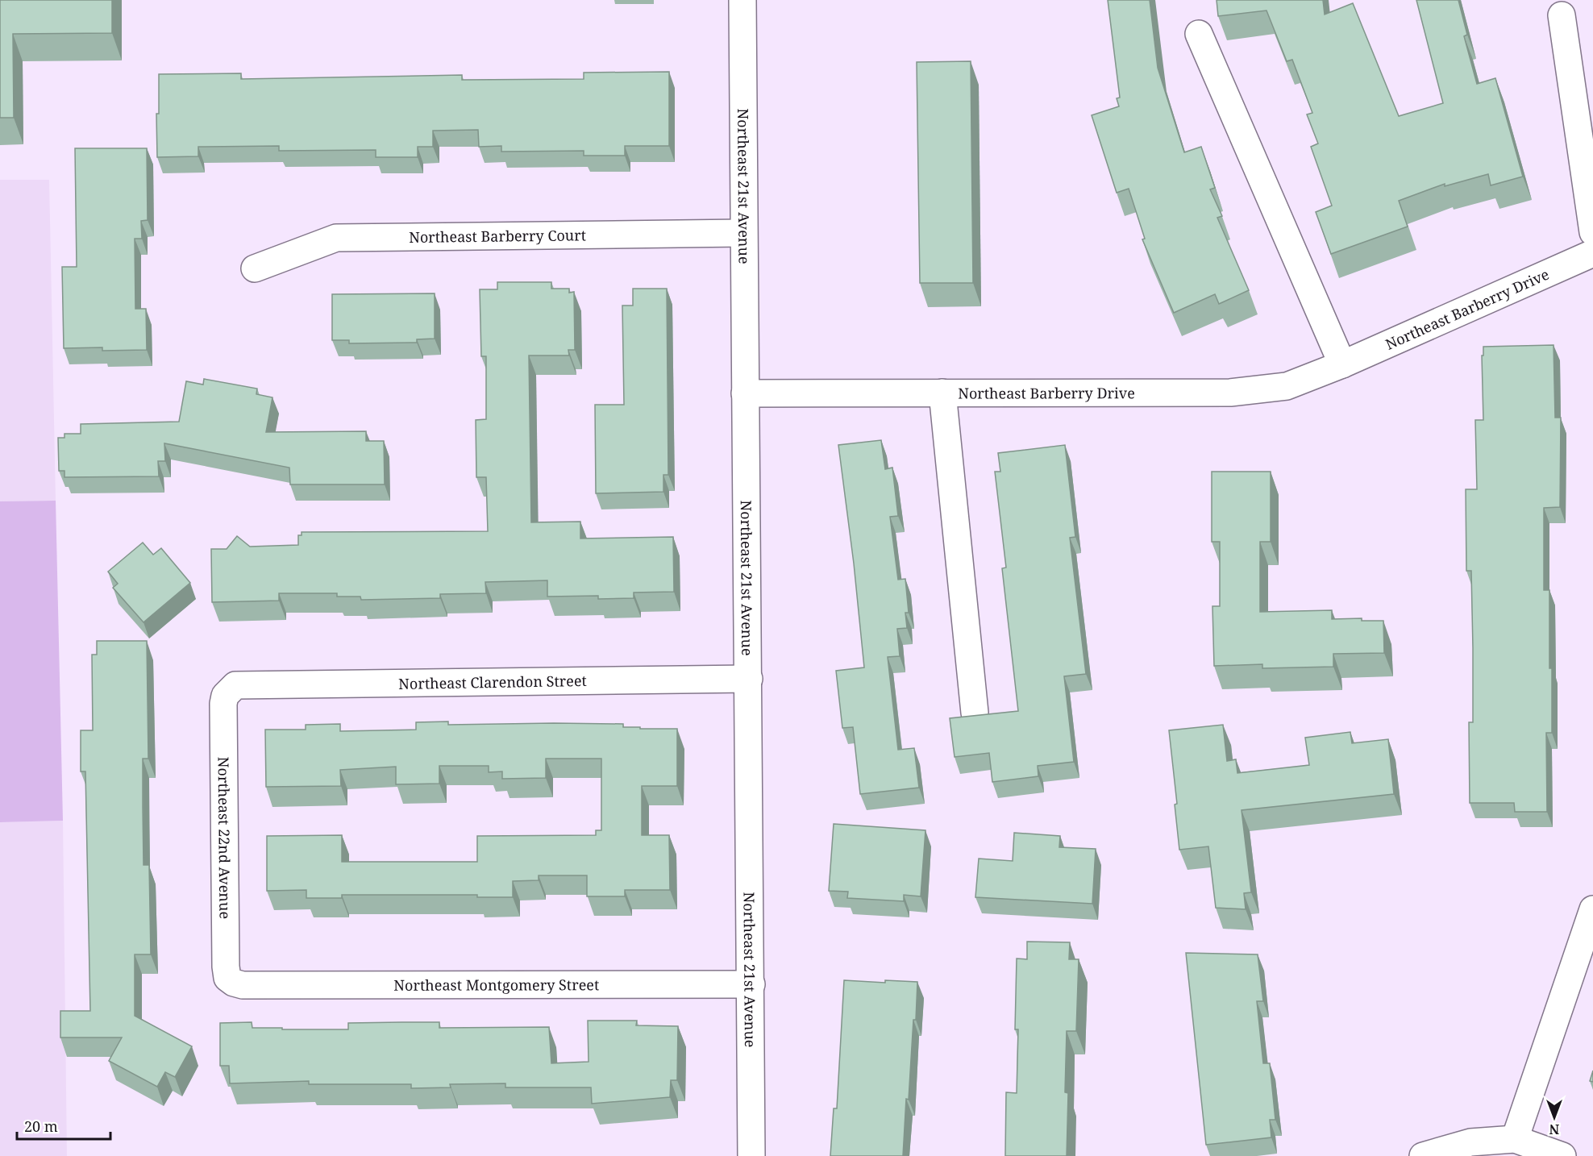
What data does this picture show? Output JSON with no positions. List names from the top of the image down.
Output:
{
  "streets": {
    "street": [
      "Northeast 21st Avenue",
      "Northeast Barberry Court",
      "Northeast Barberry Drive",
      "Northeast Clarendon Street",
      "Northeast 22nd Avenue",
      "Northeast Montgomery Street"
    ]
  },
  "crossings": [
    ["Northeast 21st Avenue", "Northeast Barberry Court"],
    ["Northeast 21st Avenue", "Northeast Barberry Drive"],
    ["Northeast 21st Avenue", "Northeast Clarendon Street"],
    ["Northeast 21st Avenue", "Northeast Montgomery Street"],
    ["Northeast Clarendon Street", "Northeast 22nd Avenue"],
    ["Northeast 22nd Avenue", "Northeast Montgomery Street"]
  ],
  "scale_bar": "20 m",
  "north": "bottom"
}
